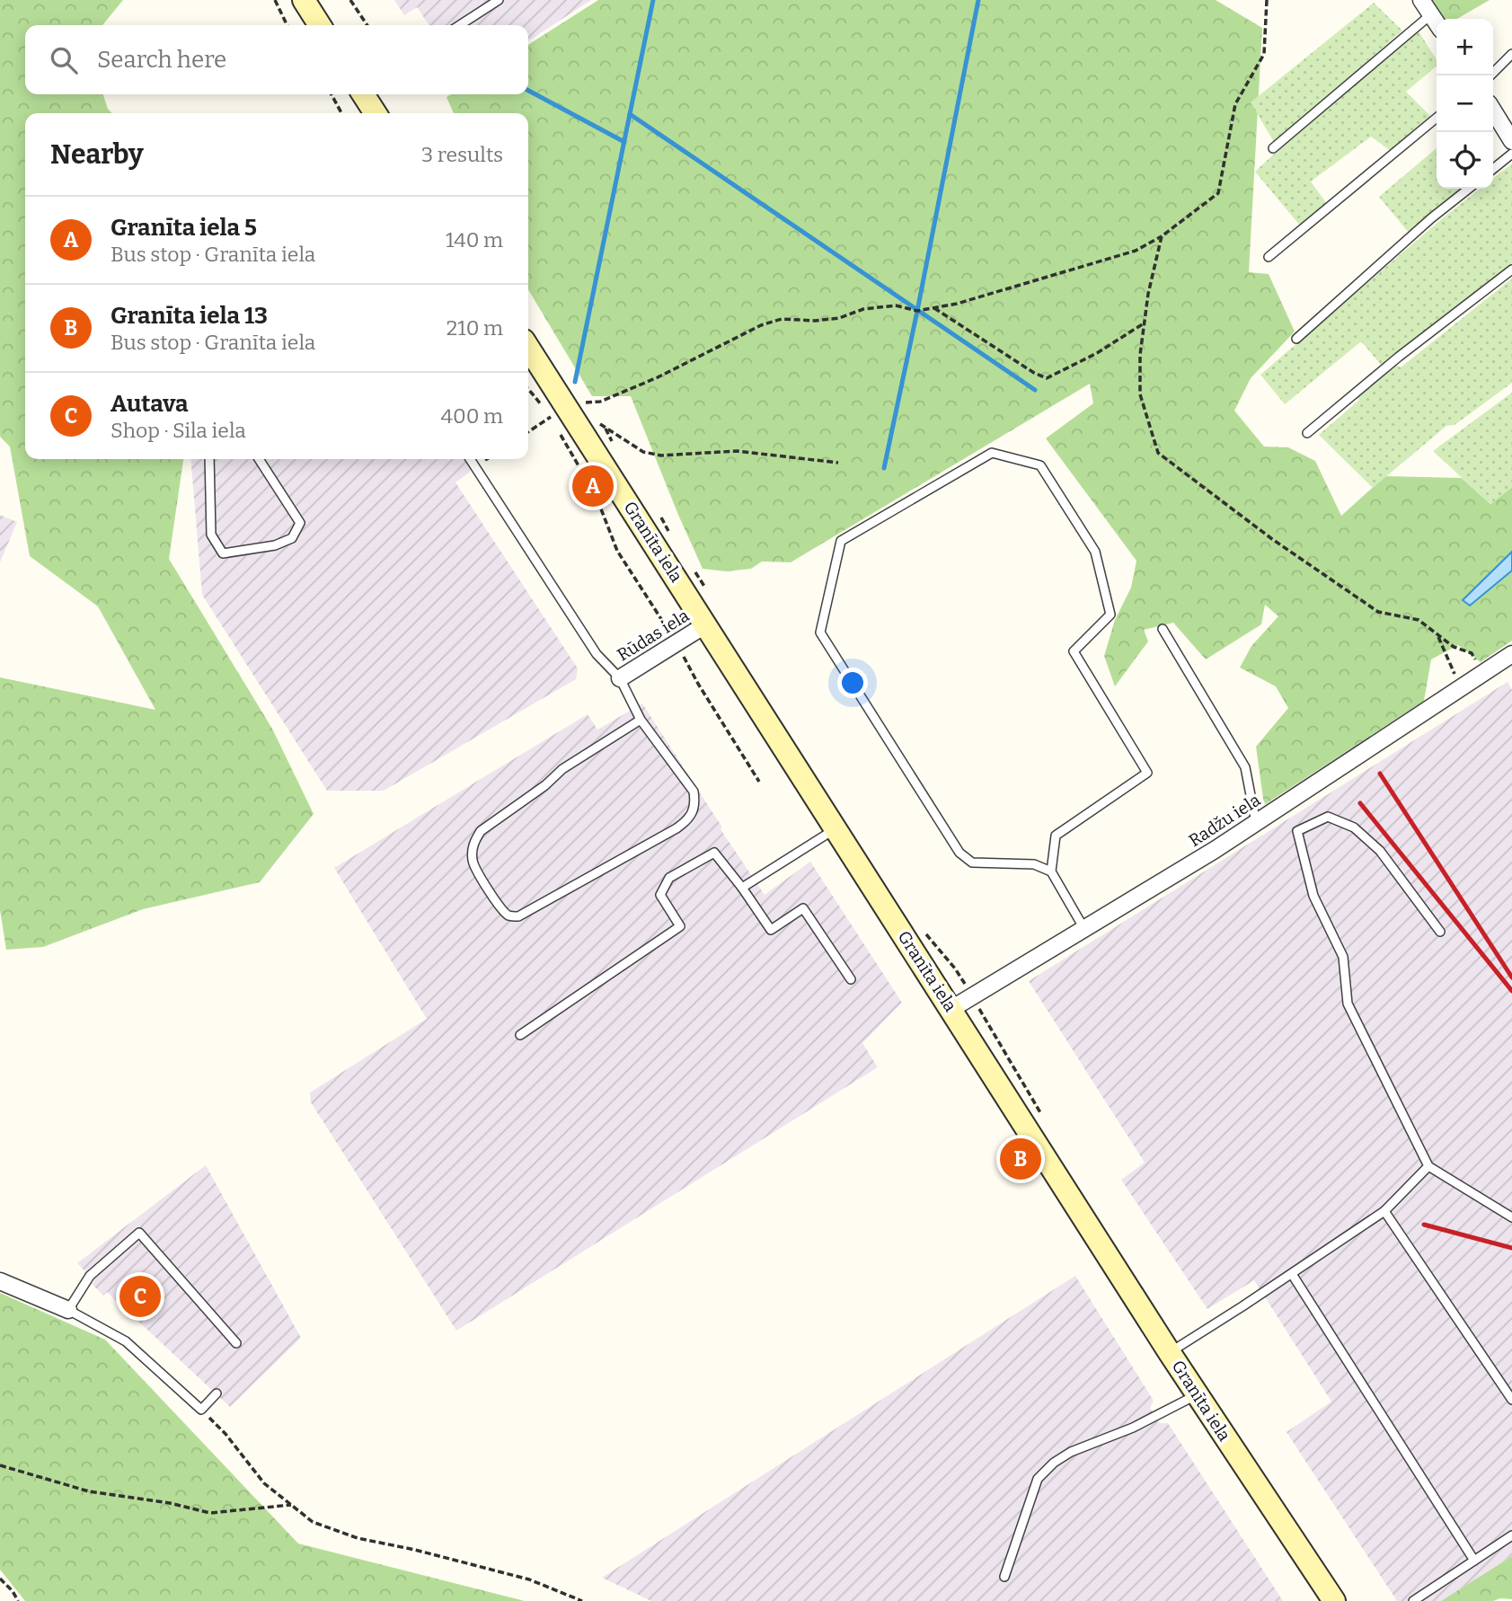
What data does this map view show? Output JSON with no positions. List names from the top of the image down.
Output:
{
  "streets": {
    "main road": ["Granīta iela"],
    "street": ["Rūdas iela", "Radžu iela"]
  },
  "crossings": [
    ["Granīta iela", "Rūdas iela"],
    ["Granīta iela", "Radžu iela"]
  ],
  "page": {
    "map_buttons": ["+", "−"],
    "search": "Search here",
    "heading": ["Nearby", "3 results"],
    "list": [
      {
        "mark": "A",
        "name": "Granīta iela 5",
        "note": "Bus stop · Granīta iela",
        "value": "140 m"
      },
      {
        "mark": "B",
        "name": "Granīta iela 13",
        "note": "Bus stop · Granīta iela",
        "value": "210 m"
      },
      {
        "mark": "C",
        "name": "Autava",
        "note": "Shop · Sila iela",
        "value": "400 m"
      }
    ],
    "pins": ["A", "B", "C"]
  }
}
